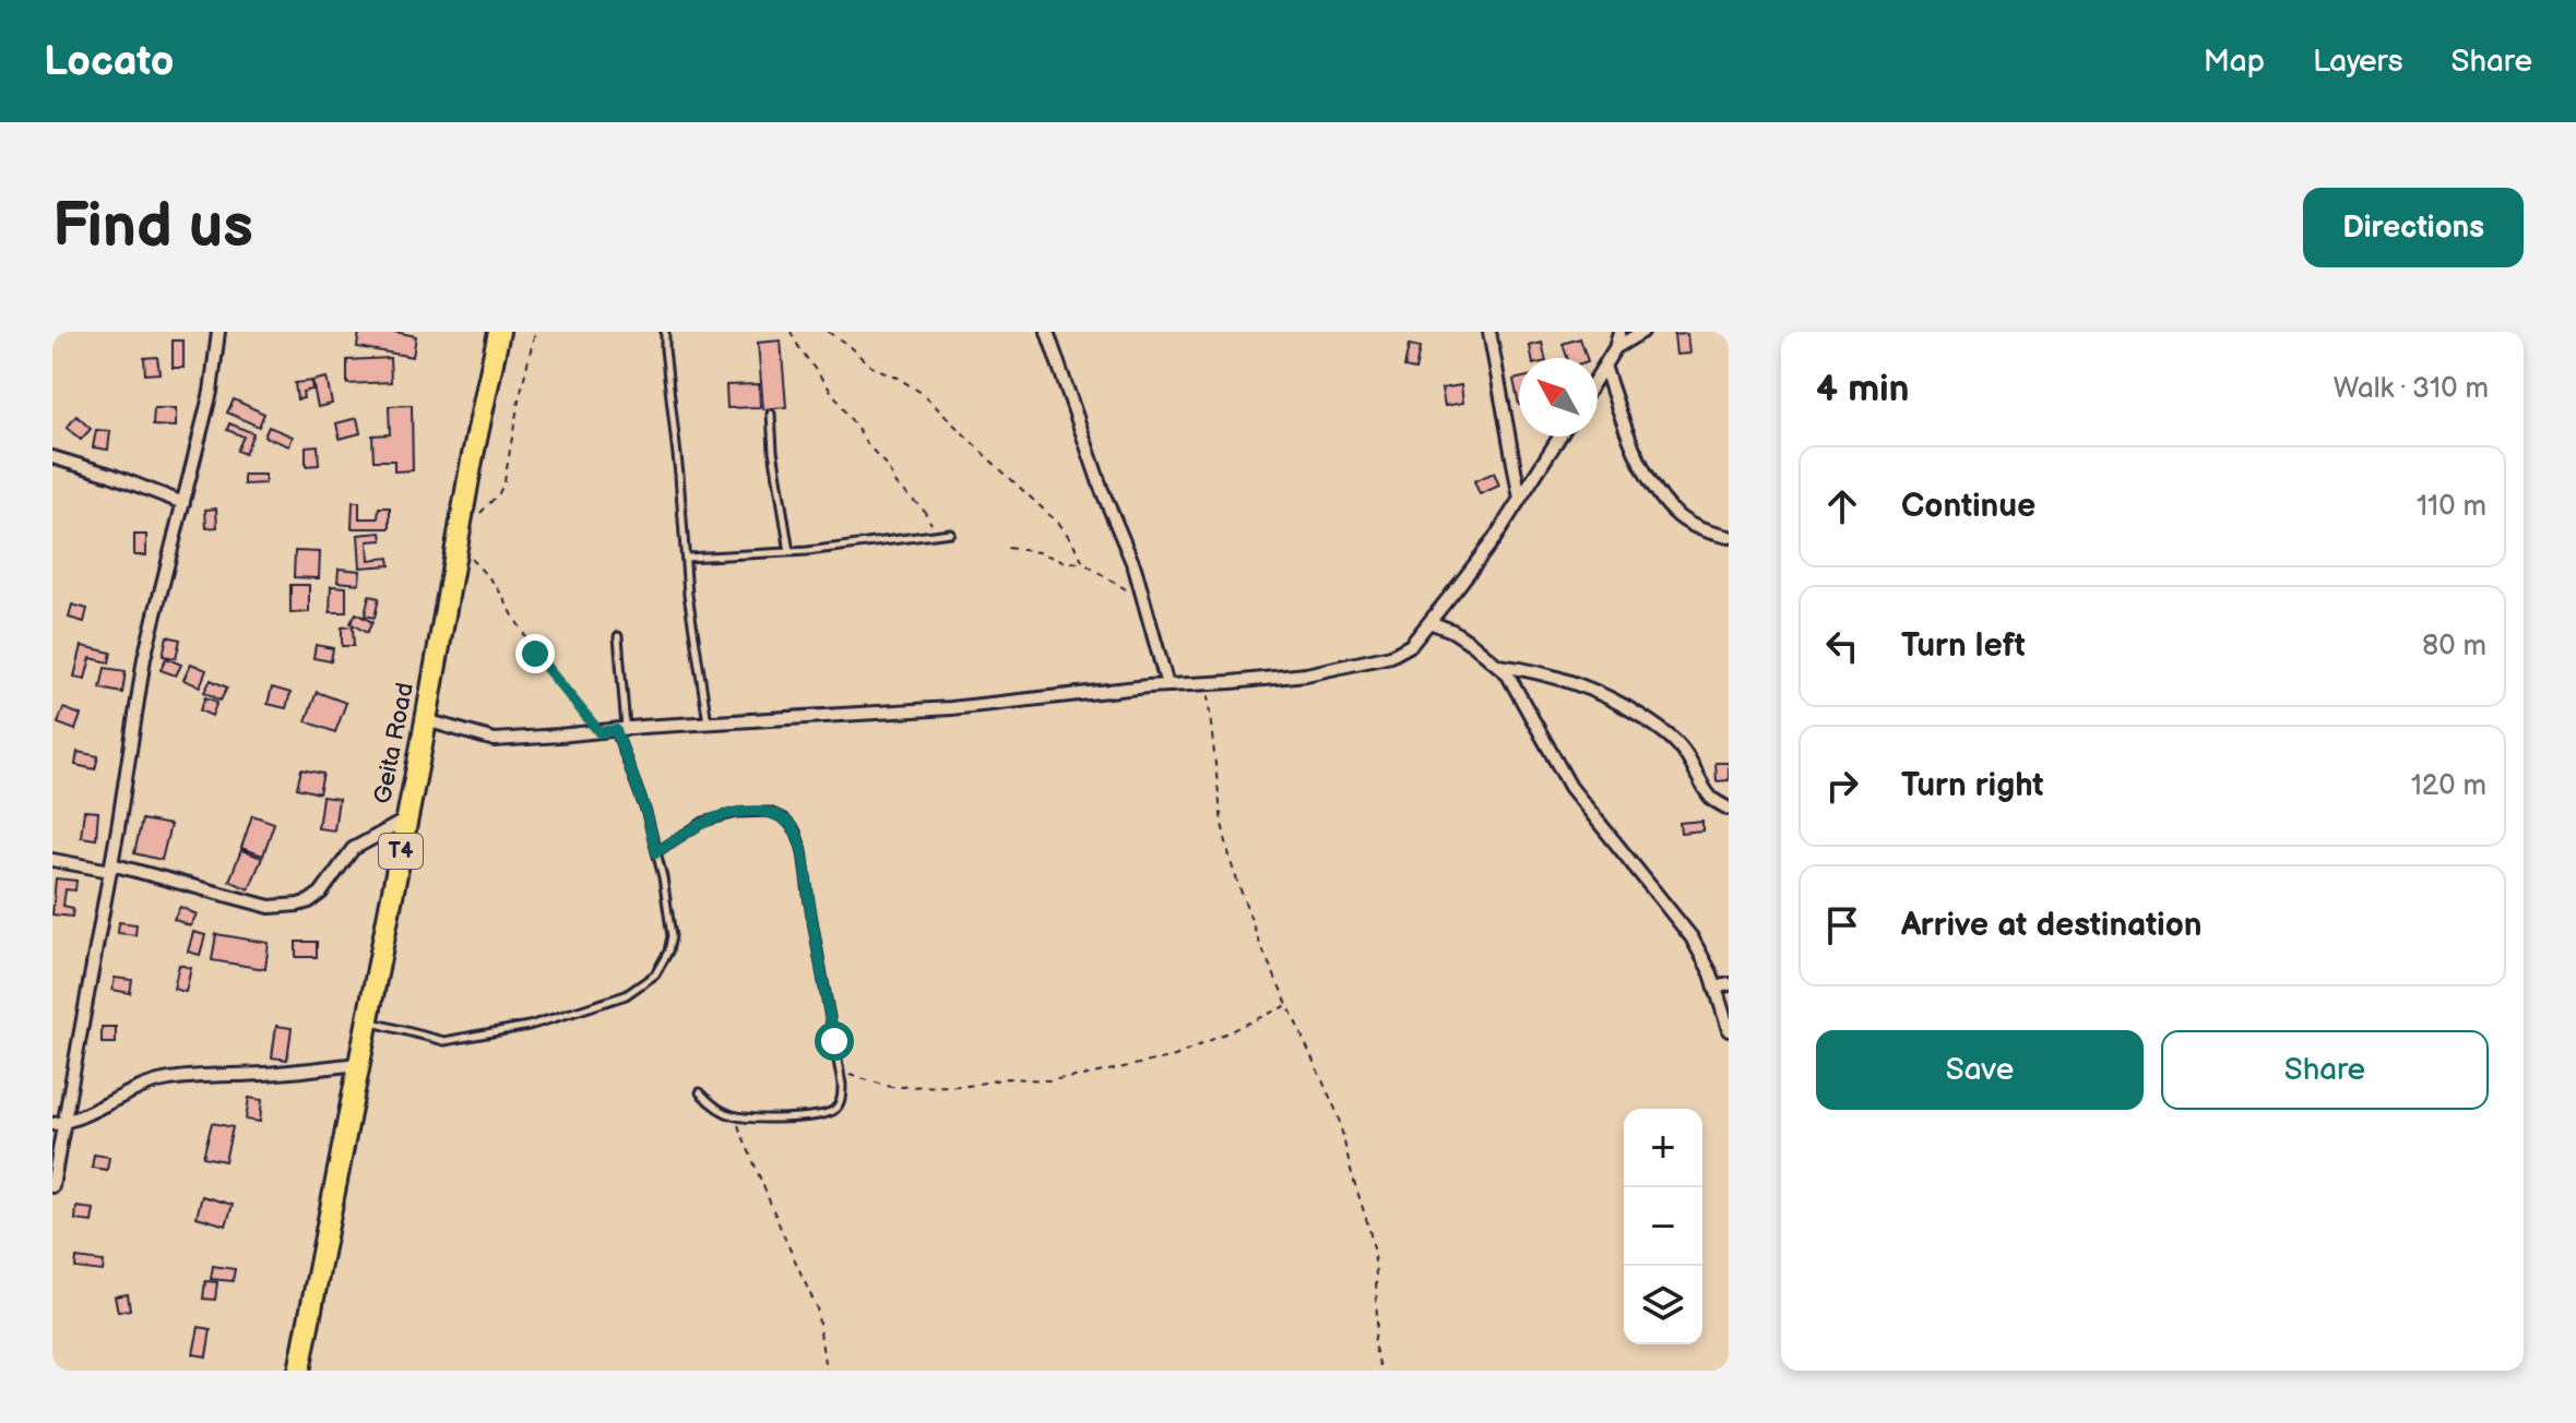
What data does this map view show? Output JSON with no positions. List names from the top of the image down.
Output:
{
  "streets": {
    "highway": ["Geita Road", "T4"]
  },
  "north": "top left",
  "page": {
    "header": "Locato",
    "nav": ["Map", "Layers", "Share"],
    "buttons": [
      "Directions",
      ["Save", "Share"]
    ],
    "title": "Find us",
    "heading": ["4 min", "Walk · 310 m"],
    "list": [
      ["Continue", "110 m"],
      ["Turn left", "80 m"],
      ["Turn right", "120 m"],
      "Arrive at destination"
    ],
    "map_buttons": ["+", "−"]
  }
}
